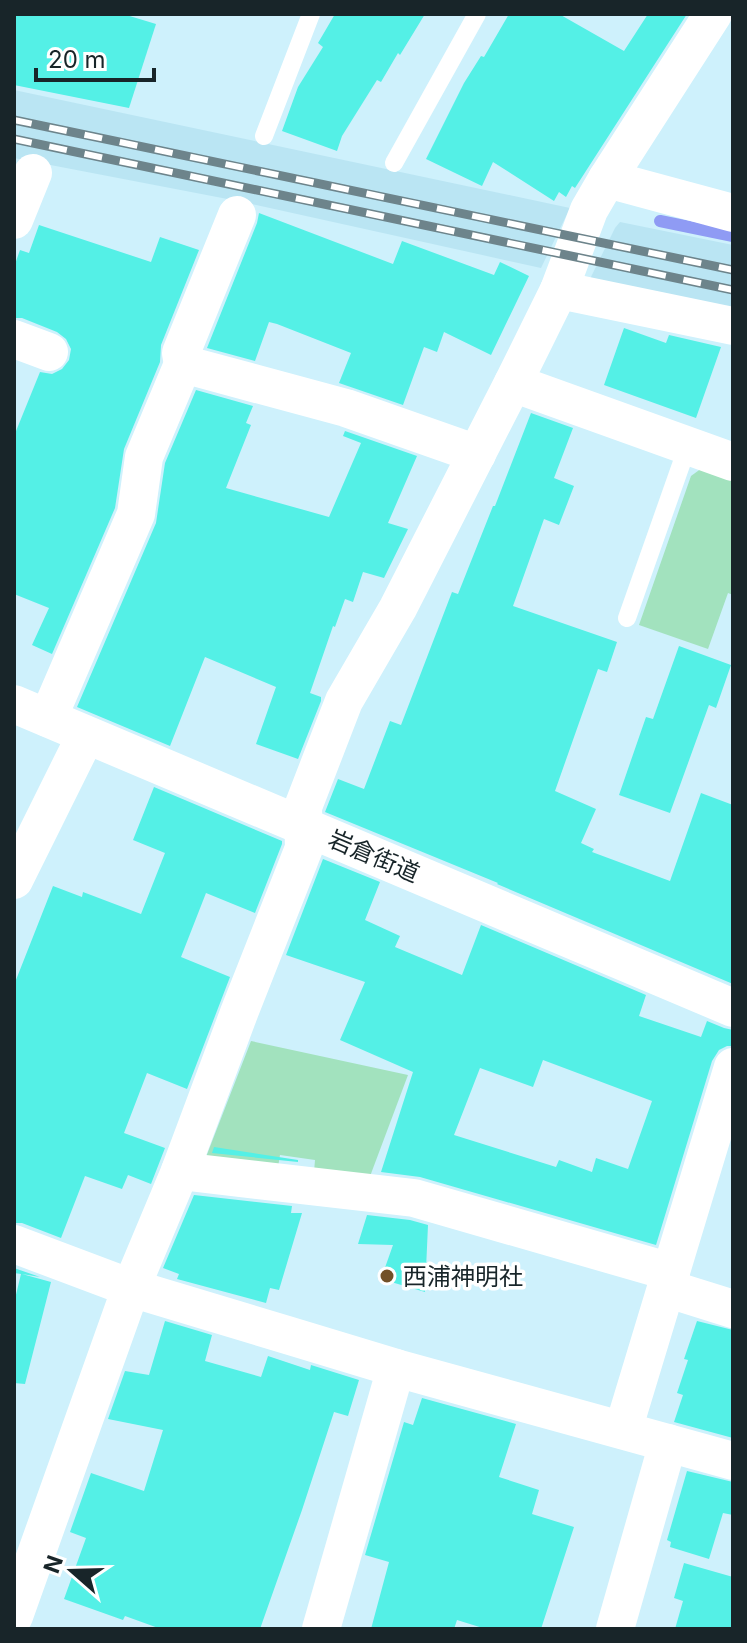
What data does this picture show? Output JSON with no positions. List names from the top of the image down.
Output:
{
  "streets": {
    "street": ["岩倉街道"]
  },
  "places": ["西浦神明社"],
  "scale_bar": "20 m",
  "north": "left"
}
